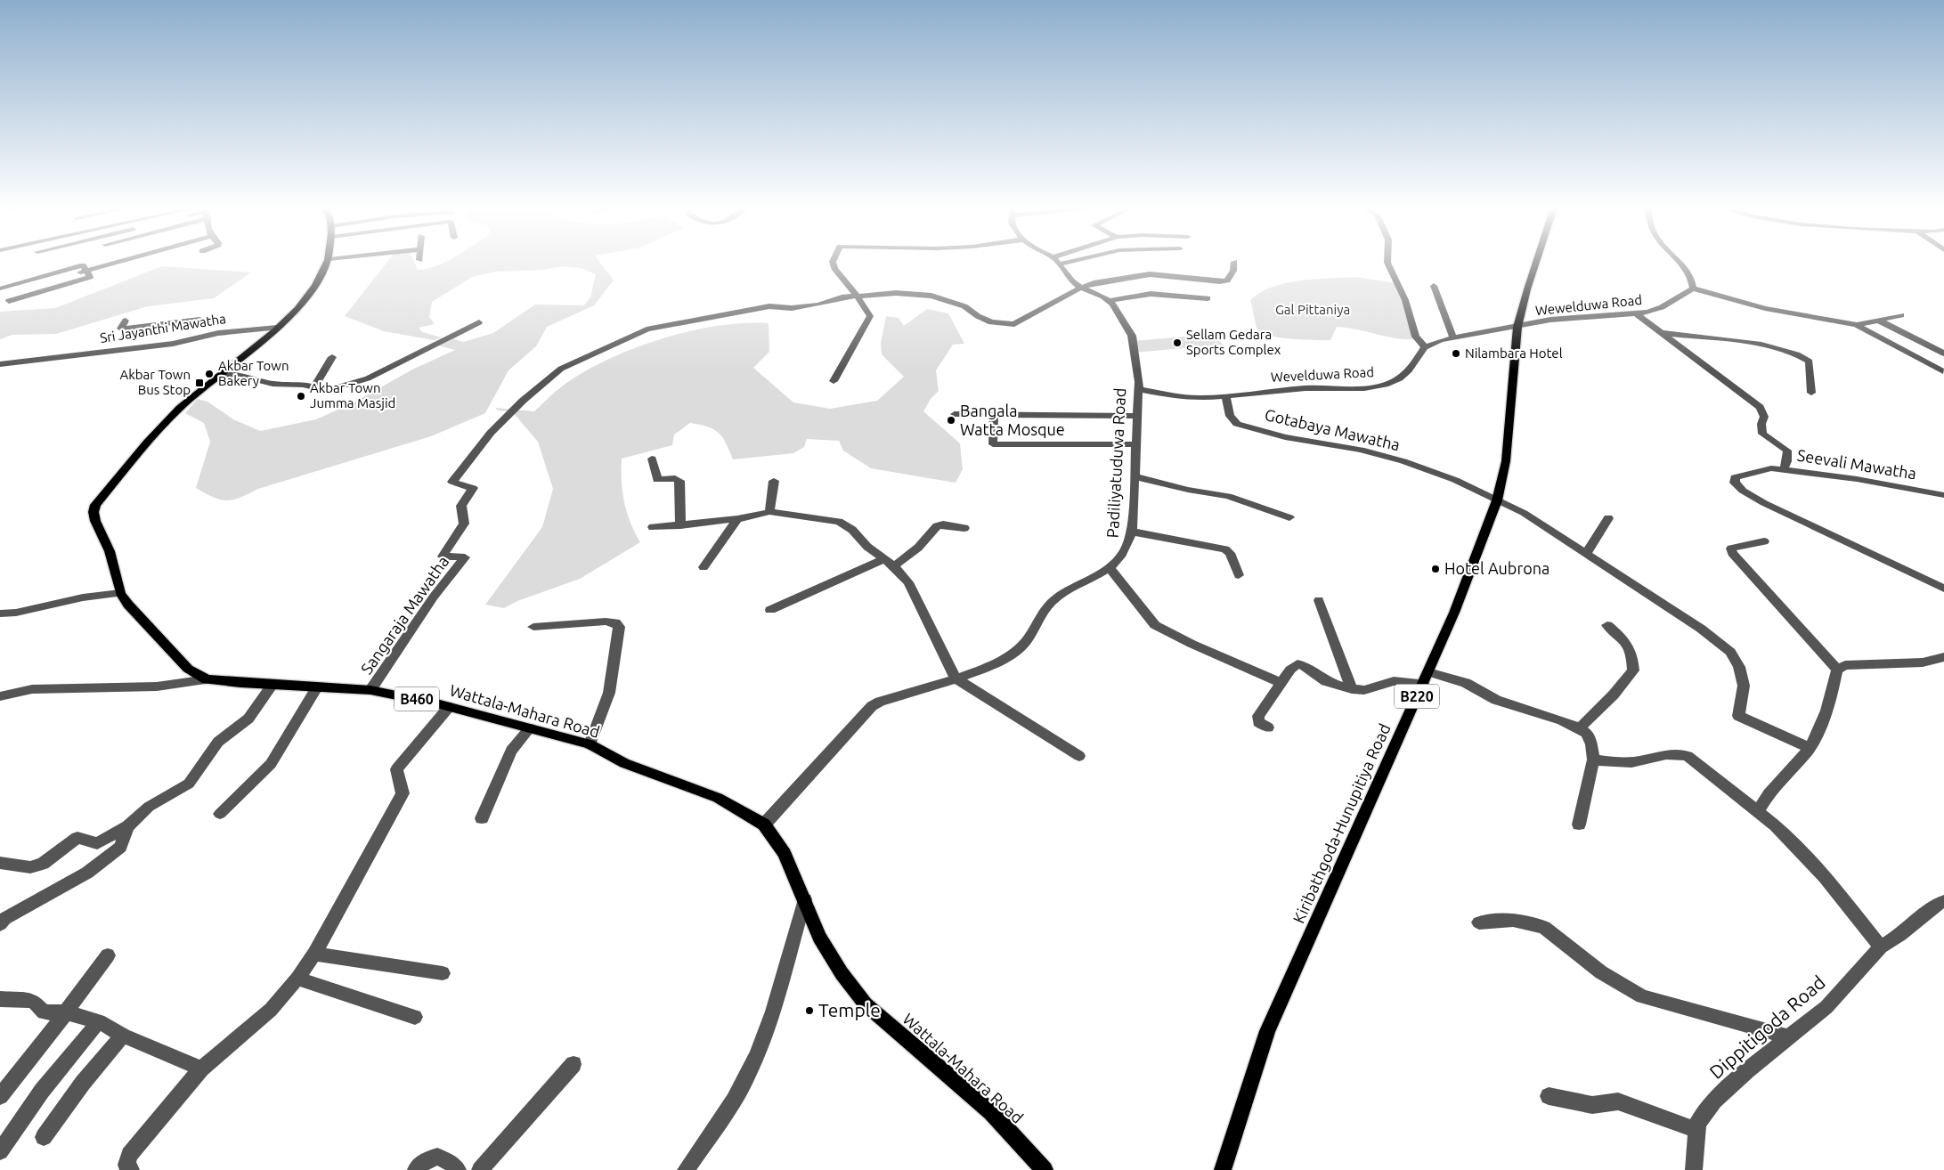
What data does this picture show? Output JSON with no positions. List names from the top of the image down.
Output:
{
  "streets": {
    "main road": [
      "B220",
      "B460",
      "Wattala-Mahara Road",
      "Kiribathgoda-Hunupitiya Road"
    ],
    "street": [
      "Wewelduwa Road",
      "Sri Jayanthi Mawatha",
      "Wevelduwa Road",
      "Gotabaya Mawatha",
      "Padiliyatuduwa Road",
      "Seevali Mawatha",
      "Sangaraja Mawatha",
      "Dippitigoda Road"
    ]
  },
  "crossings": [
    ["Wewelduwa Road", "Seevali Mawatha"],
    ["Wewelduwa Road", "Kiribathgoda-Hunupitiya Road"],
    ["Sri Jayanthi Mawatha", "Wattala-Mahara Road"],
    ["Wevelduwa Road", "Gotabaya Mawatha"],
    ["Wevelduwa Road", "Padiliyatuduwa Road"],
    ["Gotabaya Mawatha", "Kiribathgoda-Hunupitiya Road"],
    ["Padiliyatuduwa Road", "Sangaraja Mawatha"],
    ["Padiliyatuduwa Road", "Wattala-Mahara Road"],
    ["Sangaraja Mawatha", "Wattala-Mahara Road"]
  ],
  "parks": ["Gal Pittaniya"],
  "places": {
    "other": [
      "Sellam Gedara Sports Complex",
      "Nilambara Hotel",
      "Akbar Town Bakery",
      "Akbar Town Jumma Masjid",
      "Bangala Watta Mosque",
      "Hotel Aubrona",
      "Temple"
    ],
    "transit": ["Akbar Town Bus Stop"]
  }
}
